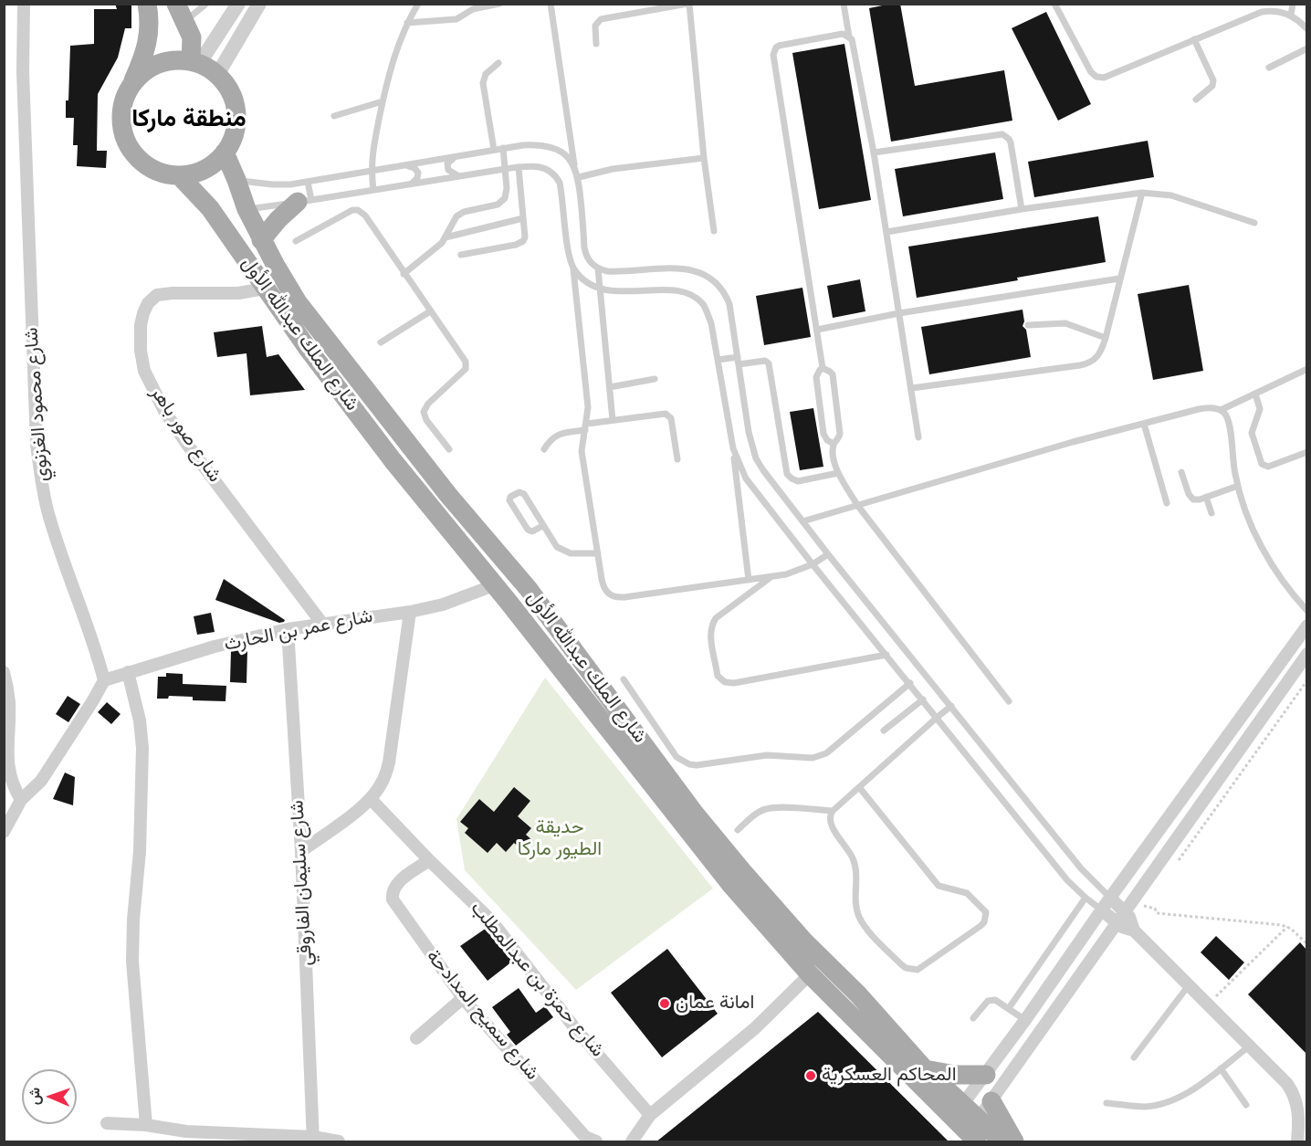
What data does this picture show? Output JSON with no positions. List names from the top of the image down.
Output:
{
  "streets": {
    "main road": ["شارع الملك عبدالله الأول"],
    "street": [
      "شارع محمود الغزنوي",
      "شارع صور باهر",
      "شارع عمر بن الحارث",
      "شارع سليمان الفاروقي",
      "شارع حمزة بن عبدالمطلب",
      "شارع سميح المدادحة"
    ]
  },
  "crossings": [
    ["شارع الملك عبدالله الأول", "شارع صور باهر"],
    ["شارع الملك عبدالله الأول", "شارع عمر بن الحارث"],
    ["شارع محمود الغزنوي", "شارع عمر بن الحارث"],
    ["شارع صور باهر", "شارع عمر بن الحارث"],
    ["شارع عمر بن الحارث", "شارع سليمان الفاروقي"],
    ["شارع حمزة بن عبدالمطلب", "شارع سميح المدادحة"]
  ],
  "districts": ["منطقة ماركا"],
  "parks": ["حديقة الطيور ماركا"],
  "places": ["امانة عمان", "المحاكم العسكرية"],
  "north": "left"
}
